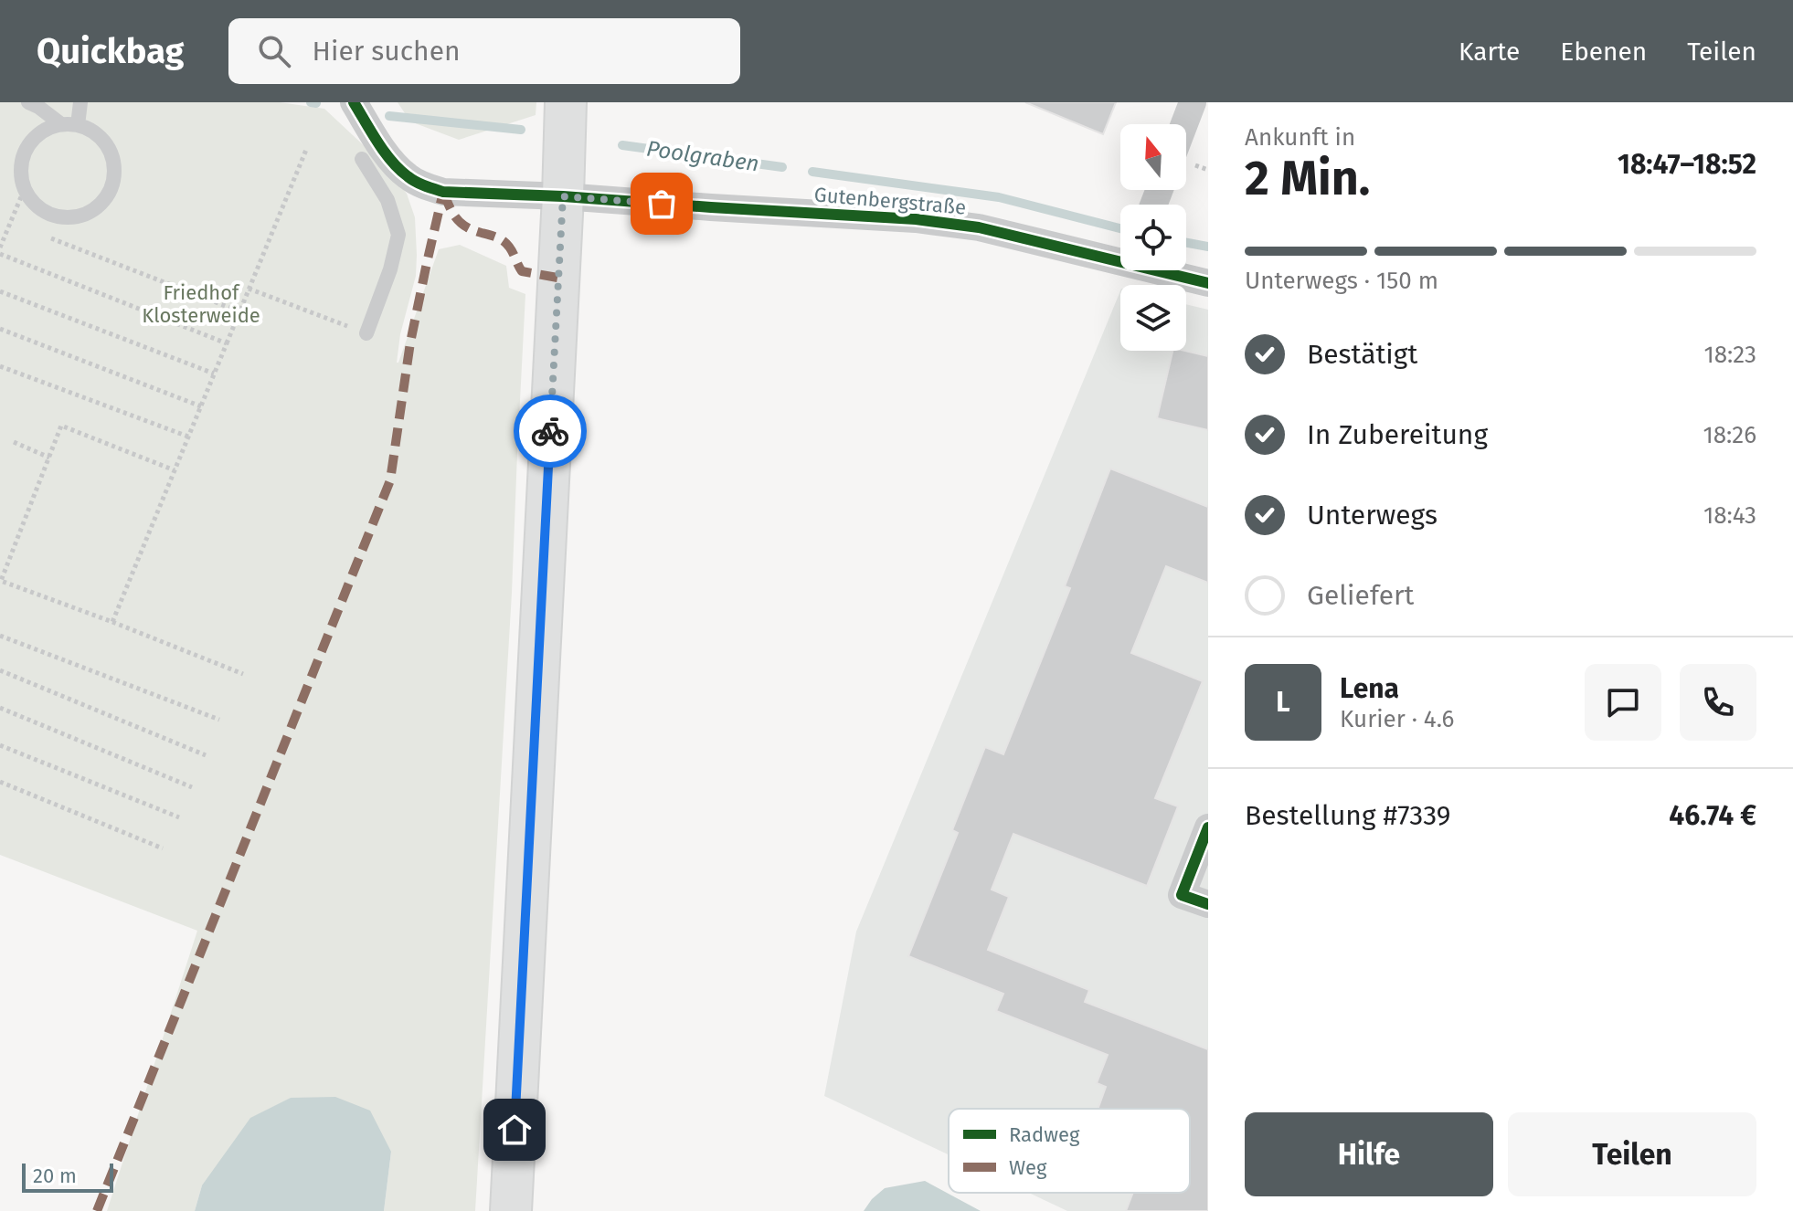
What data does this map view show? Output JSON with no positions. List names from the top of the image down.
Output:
{
  "streets": {
    "street": ["Gutenbergstraße"]
  },
  "water": ["Poolgraben"],
  "parks": ["Friedhof Klosterweide"],
  "legend": ["Radweg", "Weg"],
  "scale_bar": "20 m",
  "north": "top",
  "page": {
    "header": "Quickbag",
    "search": "Hier suchen",
    "nav": ["Karte", "Ebenen", "Teilen"],
    "heading": ["2 Min.", "Ankunft in", "18:47–18:52"],
    "panel": [
      "Lena",
      "Kurier · 4.6",
      "Bestellung #7339",
      "46.74 €"
    ],
    "bar": "Unterwegs · 150 m",
    "list": [
      ["Bestätigt", "18:23"],
      ["In Zubereitung", "18:26"],
      ["Unterwegs", "18:43"],
      "Geliefert"
    ],
    "round": "L",
    "buttons": ["Hilfe", "Teilen"],
    "scale": "20 m"
  }
}
